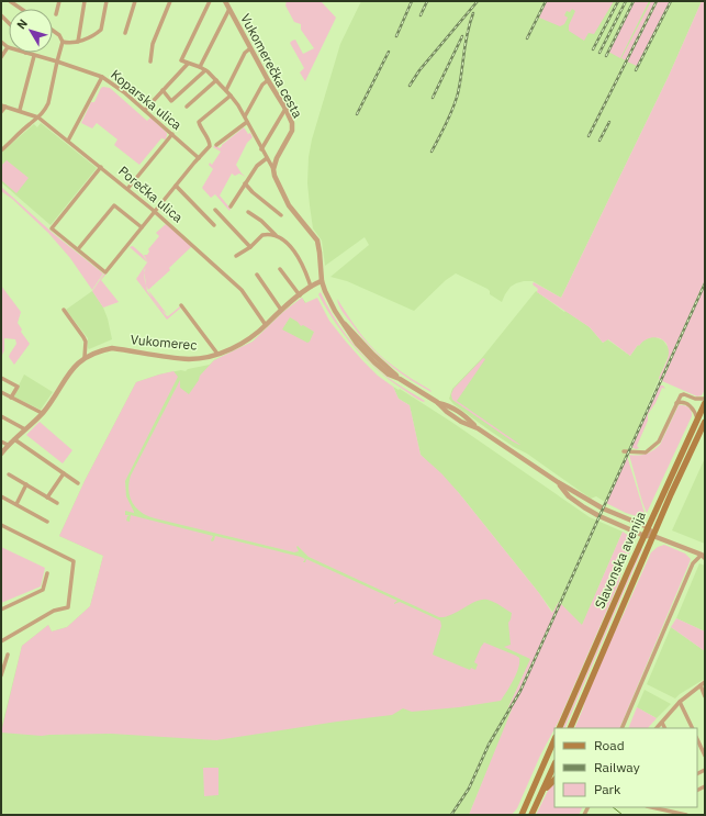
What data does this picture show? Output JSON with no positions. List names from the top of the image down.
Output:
{
  "streets": {
    "main road": ["Slavonska avenija"],
    "street": [
      "Vukomerečka cesta",
      "Koparska ulica",
      "Porečka ulica",
      "Vukomerec"
    ]
  },
  "crossings": [
    ["Porečka ulica", "Vukomerec"]
  ],
  "legend": ["Road", "Railway", "Park"],
  "north": "top left"
}
